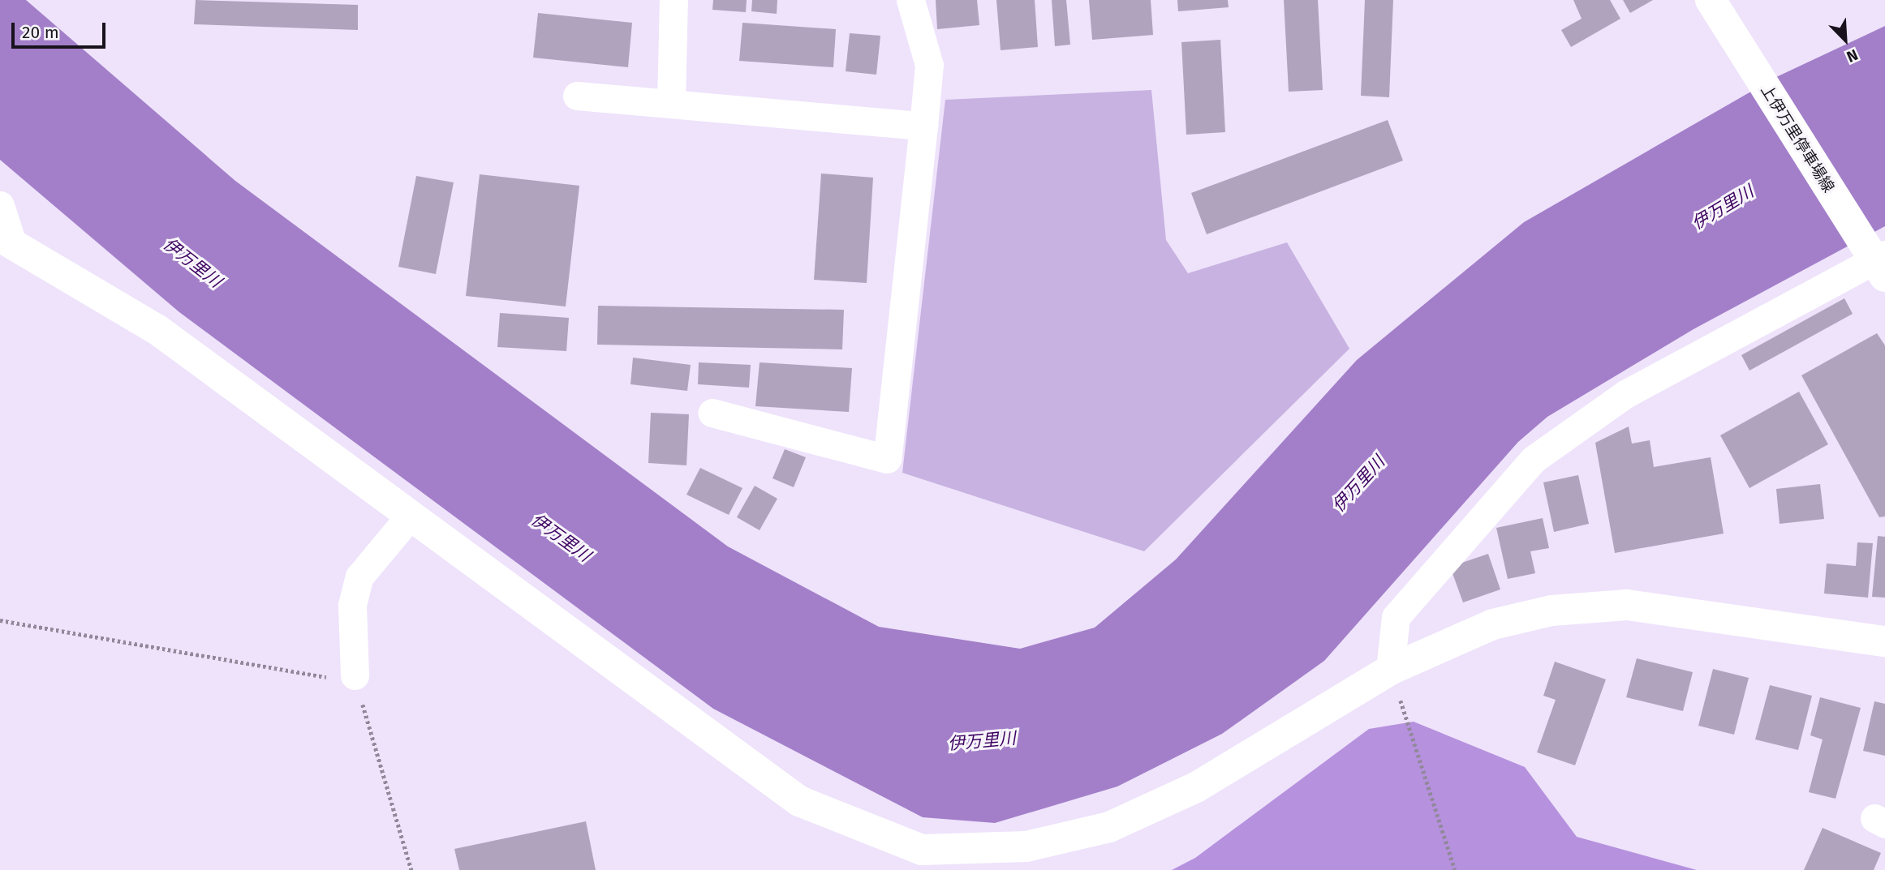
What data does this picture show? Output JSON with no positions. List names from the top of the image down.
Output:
{
  "streets": {
    "street": ["上伊万里停車場線"]
  },
  "water": ["伊万里川"],
  "scale_bar": "20 m",
  "north": "bottom right"
}
